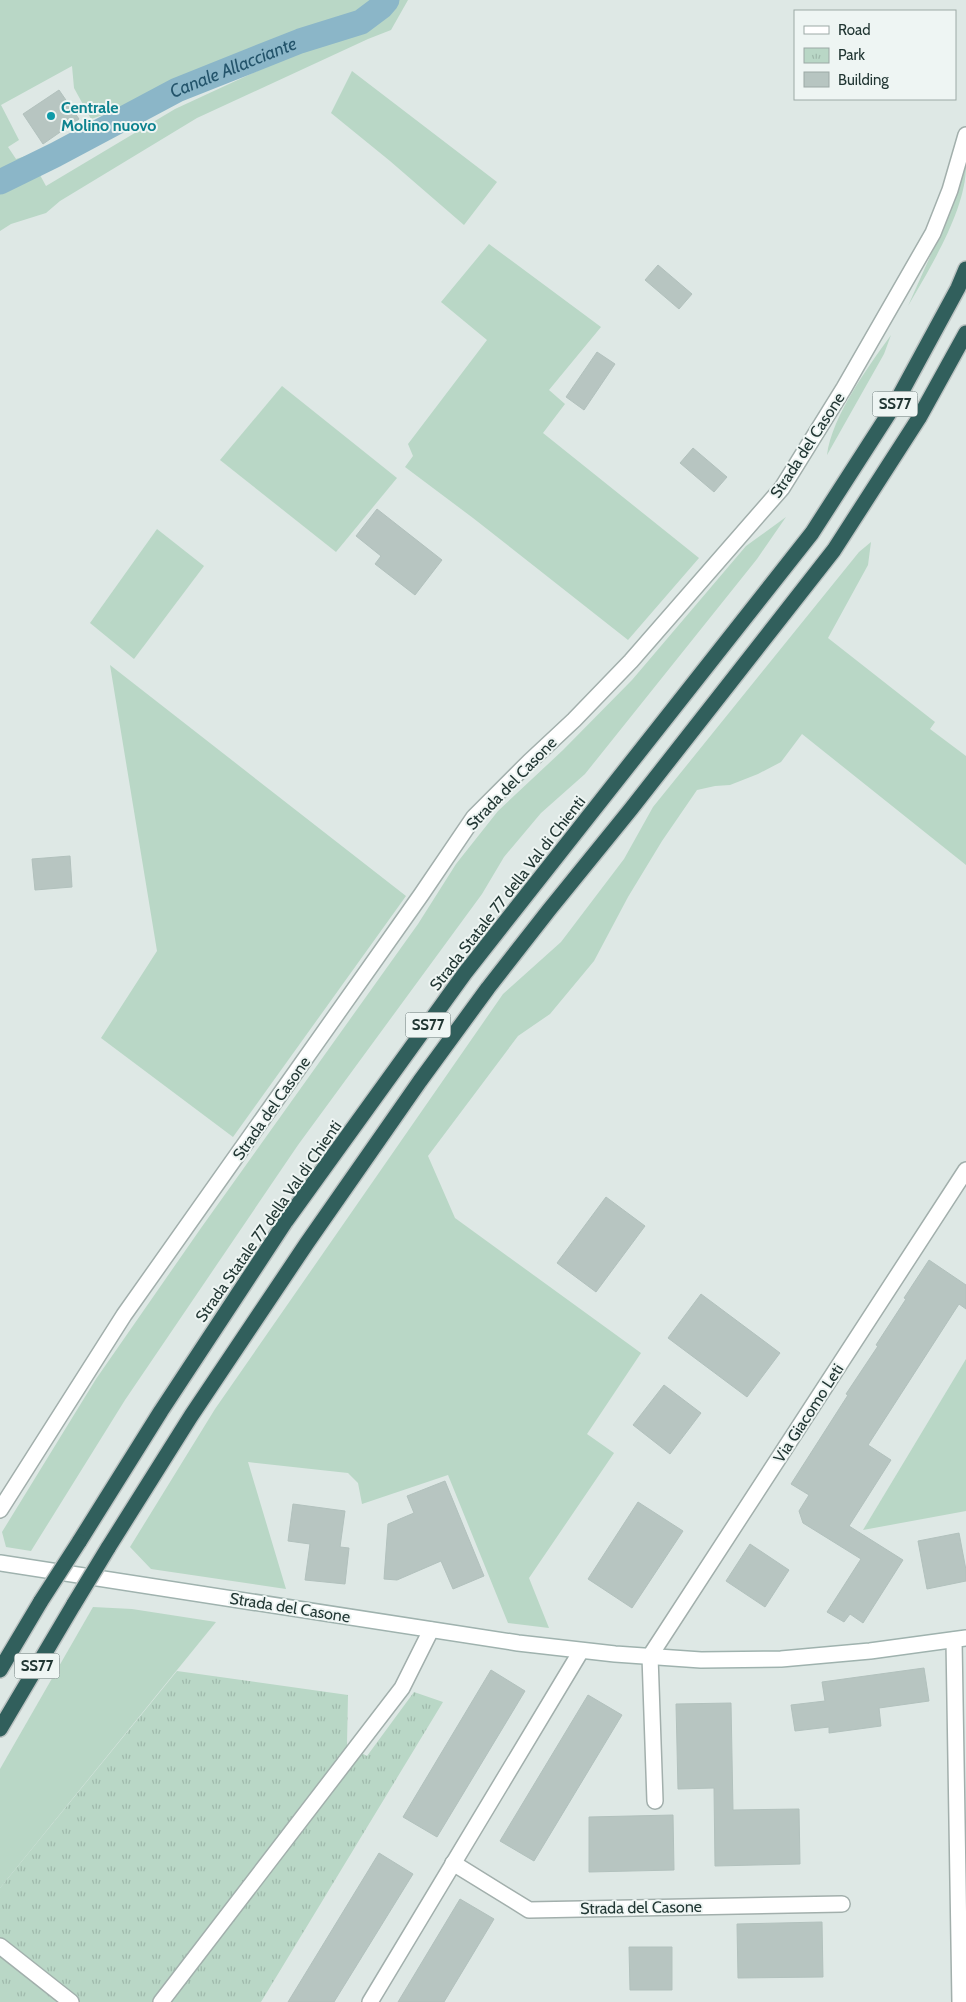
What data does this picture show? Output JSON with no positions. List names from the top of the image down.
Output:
{
  "streets": {
    "highway": ["SS77", "Strada Statale 77 della Val di Chienti"],
    "street": ["Strada del Casone", "Via Giacomo Leti"]
  },
  "crossings": [
    ["Strada del Casone", "Via Giacomo Leti"]
  ],
  "water": ["Canale Allacciante"],
  "places": ["Centrale Molino nuovo"],
  "legend": ["Road", "Park", "Building"]
}
